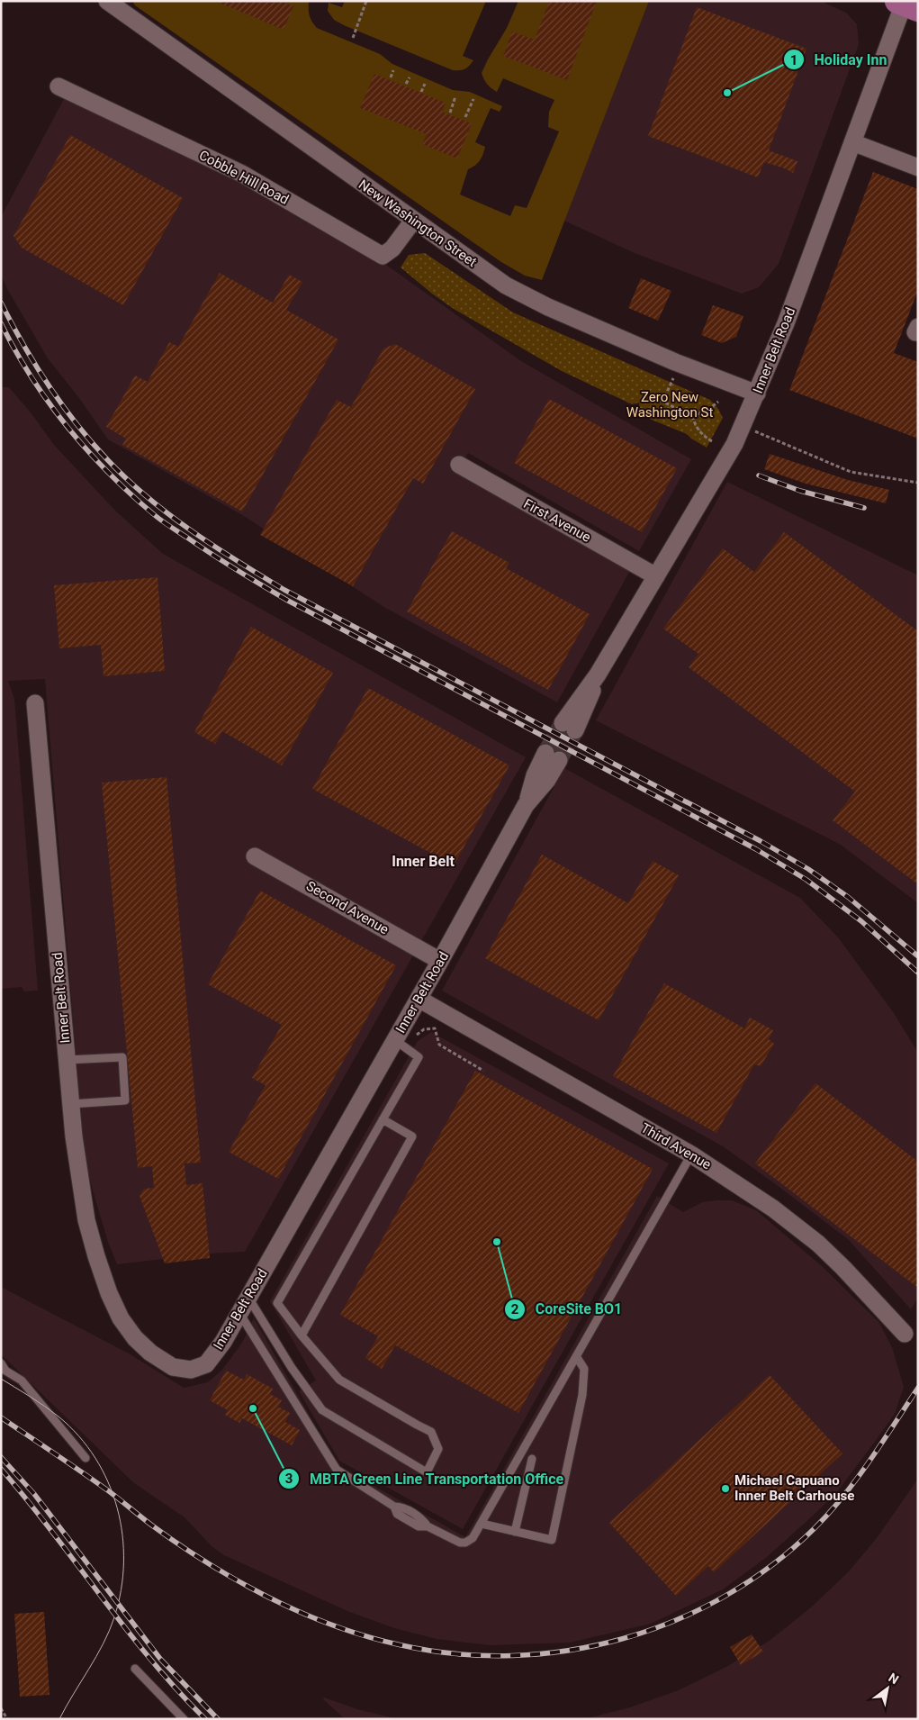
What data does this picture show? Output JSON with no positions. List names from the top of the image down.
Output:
{
  "streets": {
    "street": [
      "Cobble Hill Road",
      "New Washington Street",
      "Inner Belt Road",
      "First Avenue",
      "Second Avenue",
      "Third Avenue"
    ]
  },
  "crossings": [
    ["Cobble Hill Road", "New Washington Street"],
    ["New Washington Street", "Inner Belt Road"],
    ["Inner Belt Road", "First Avenue"],
    ["Inner Belt Road", "Second Avenue"],
    ["Inner Belt Road", "Third Avenue"]
  ],
  "districts": ["Inner Belt"],
  "parks": ["Zero New Washington St"],
  "places": [
    "Holiday Inn",
    "CoreSite BO1",
    "MBTA Green Line Transportation Office",
    "Michael Capuano Inner Belt Carhouse"
  ],
  "north": "top right"
}
